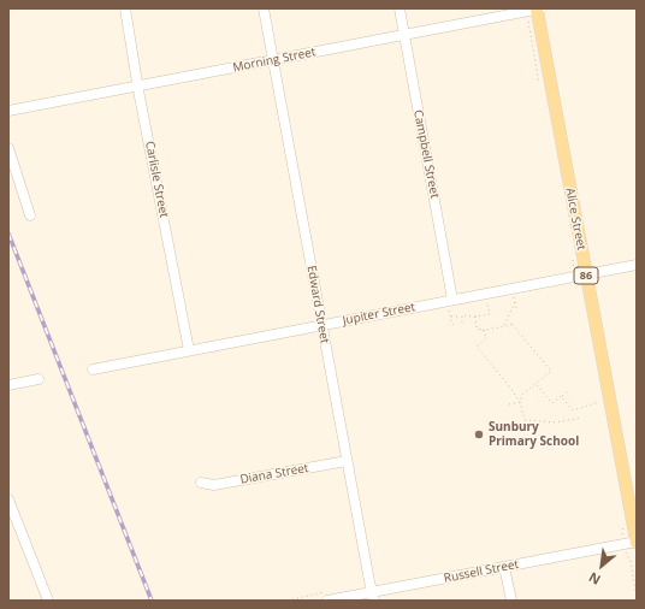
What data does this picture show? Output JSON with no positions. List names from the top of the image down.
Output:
{
  "streets": {
    "main road": ["Alice Street", "86"],
    "street": [
      "Morning Street",
      "Campbell Street",
      "Carlisle Street",
      "Edward Street",
      "Jupiter Street",
      "Diana Street",
      "Russell Street"
    ]
  },
  "crossings": [
    ["Morning Street", "Campbell Street"],
    ["Morning Street", "Carlisle Street"],
    ["Morning Street", "Alice Street"],
    ["Morning Street", "Edward Street"],
    ["Campbell Street", "Jupiter Street"],
    ["Carlisle Street", "Jupiter Street"],
    ["Alice Street", "Jupiter Street"],
    ["Alice Street", "Russell Street"],
    ["Edward Street", "Jupiter Street"],
    ["Edward Street", "Diana Street"],
    ["Edward Street", "Russell Street"]
  ],
  "places": ["Sunbury Primary School"],
  "north": "bottom left"
}
